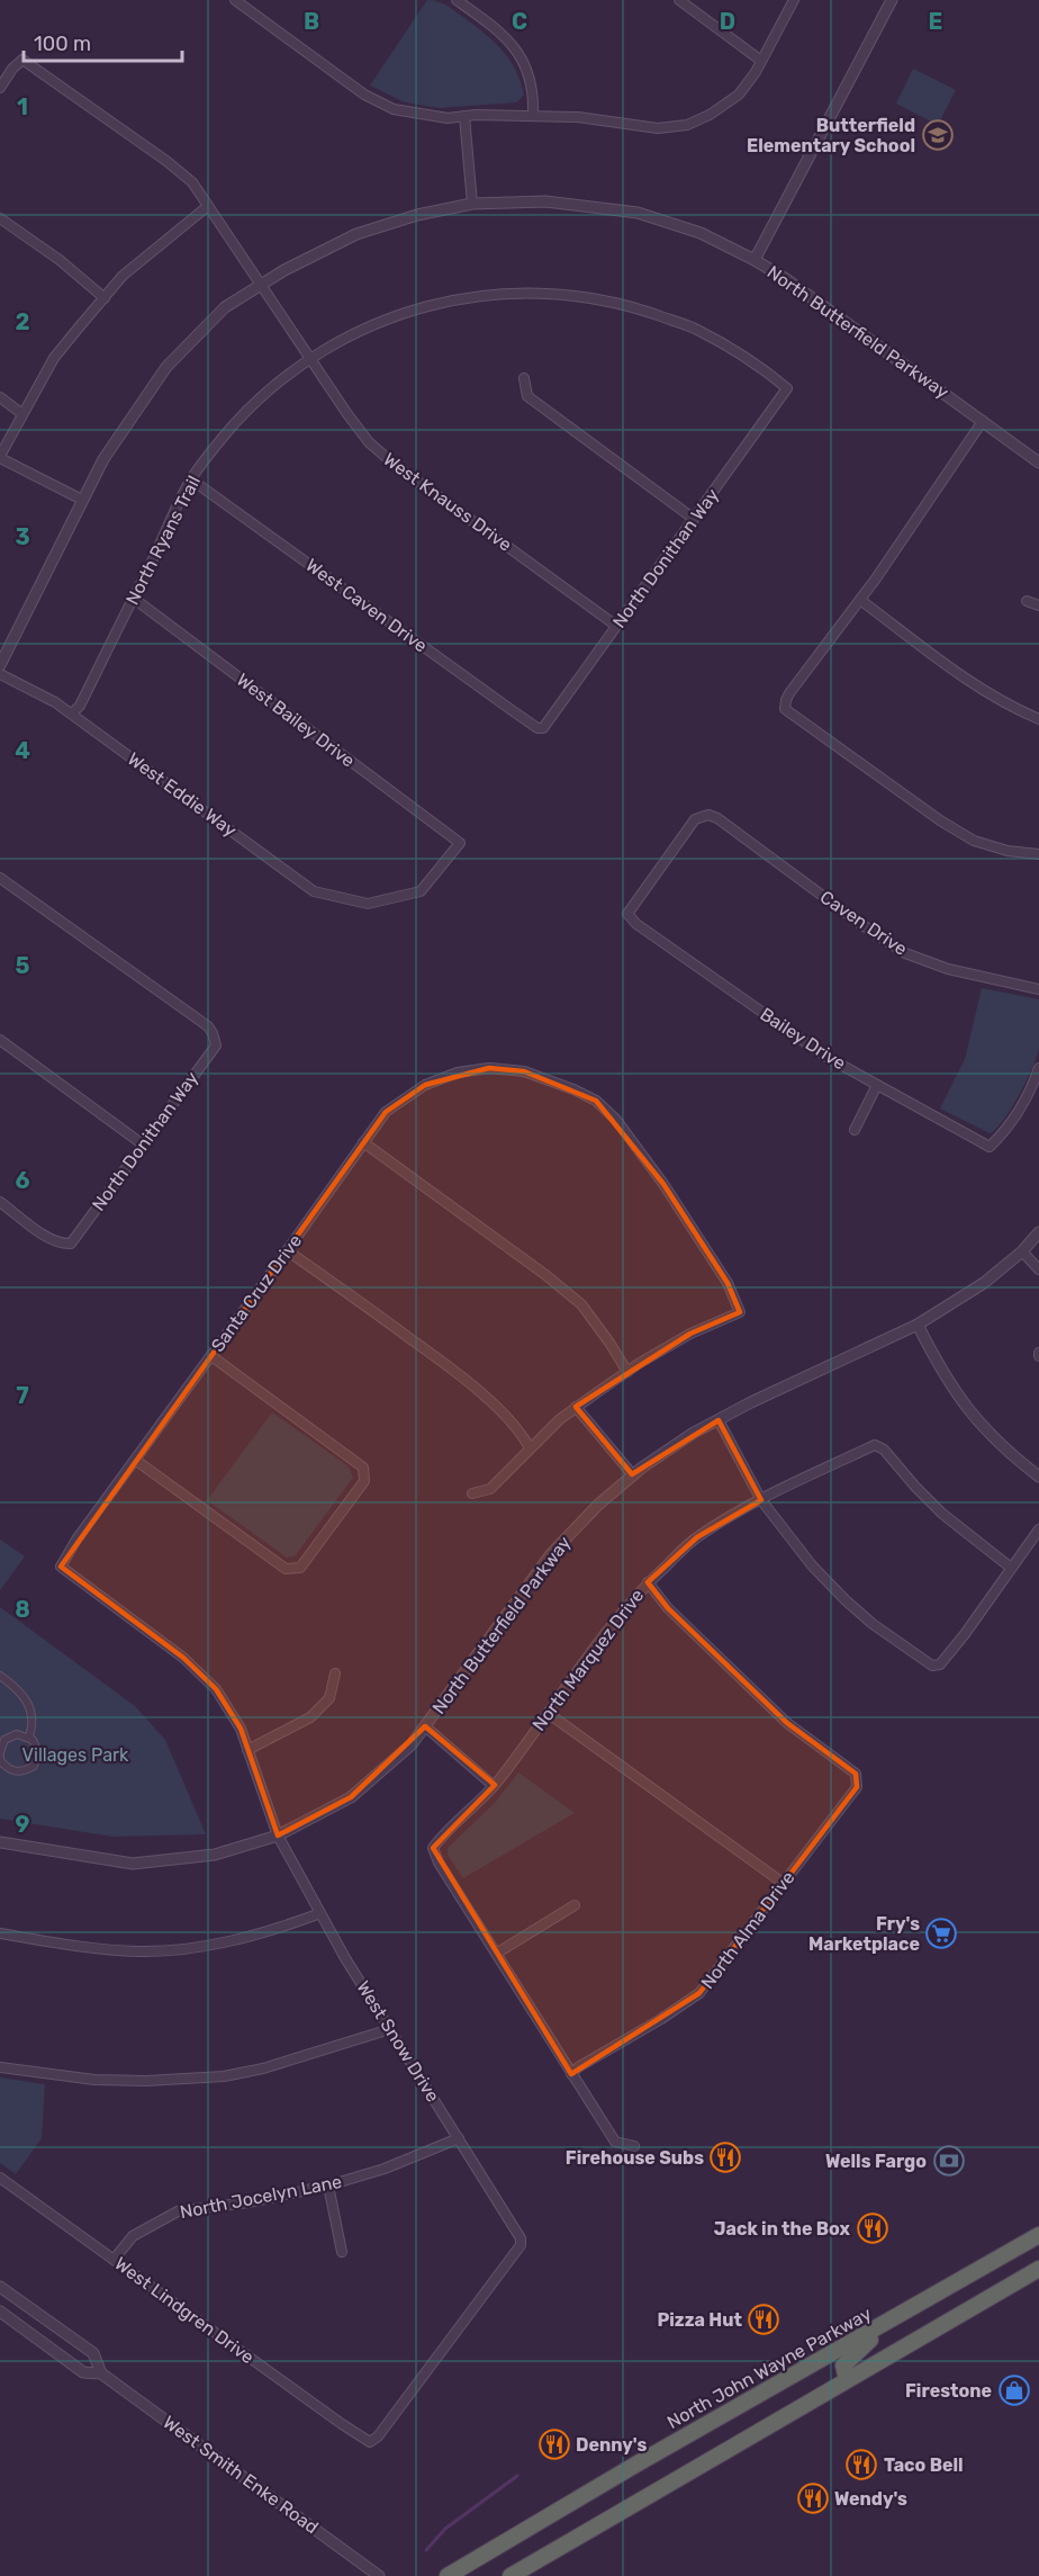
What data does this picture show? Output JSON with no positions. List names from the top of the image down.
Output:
{
  "streets": {
    "highway": ["North John Wayne Parkway"],
    "street": [
      "North Butterfield Parkway",
      "West Knauss Drive",
      "North Ryans Trail",
      "North Donithan Way",
      "West Caven Drive",
      "West Bailey Drive",
      "West Eddie Way",
      "Caven Drive",
      "Bailey Drive",
      "Santa Cruz Drive",
      "North Marquez Drive",
      "North Alma Drive",
      "West Snow Drive",
      "North Jocelyn Lane",
      "West Lindgren Drive",
      "West Smith Enke Road"
    ]
  },
  "crossings": [
    ["North Butterfield Parkway", "West Knauss Drive"],
    ["North Butterfield Parkway", "West Snow Drive"],
    ["West Knauss Drive", "North Ryans Trail"],
    ["West Knauss Drive", "North Donithan Way"],
    ["North Ryans Trail", "North Donithan Way"],
    ["North Ryans Trail", "West Caven Drive"],
    ["North Ryans Trail", "West Bailey Drive"],
    ["North Ryans Trail", "West Eddie Way"],
    ["North Donithan Way", "West Caven Drive"],
    ["West Bailey Drive", "West Eddie Way"],
    ["Caven Drive", "Bailey Drive"],
    ["Santa Cruz Drive", "West Snow Drive"],
    ["North Marquez Drive", "North Alma Drive"],
    ["West Snow Drive", "North Jocelyn Lane"],
    ["West Snow Drive", "West Lindgren Drive"],
    ["North Jocelyn Lane", "West Lindgren Drive"]
  ],
  "parks": ["Villages Park"],
  "places": {
    "school or university": ["Butterfield Elementary School"],
    "supermarket": ["Fry's Marketplace"],
    "restaurant": [
      "Firehouse Subs",
      "Jack in the Box",
      "Pizza Hut",
      "Denny's",
      "Taco Bell",
      "Wendy's"
    ],
    "bank": ["Wells Fargo"],
    "shop": ["Firestone"]
  },
  "scale_bar": "100 m",
  "grid": {
    "columns": [
      "B",
      "C",
      "D",
      "E"
    ],
    "rows": [
      "1",
      "2",
      "3",
      "4",
      "5",
      "6",
      "7",
      "8",
      "9"
    ]
  }
}
